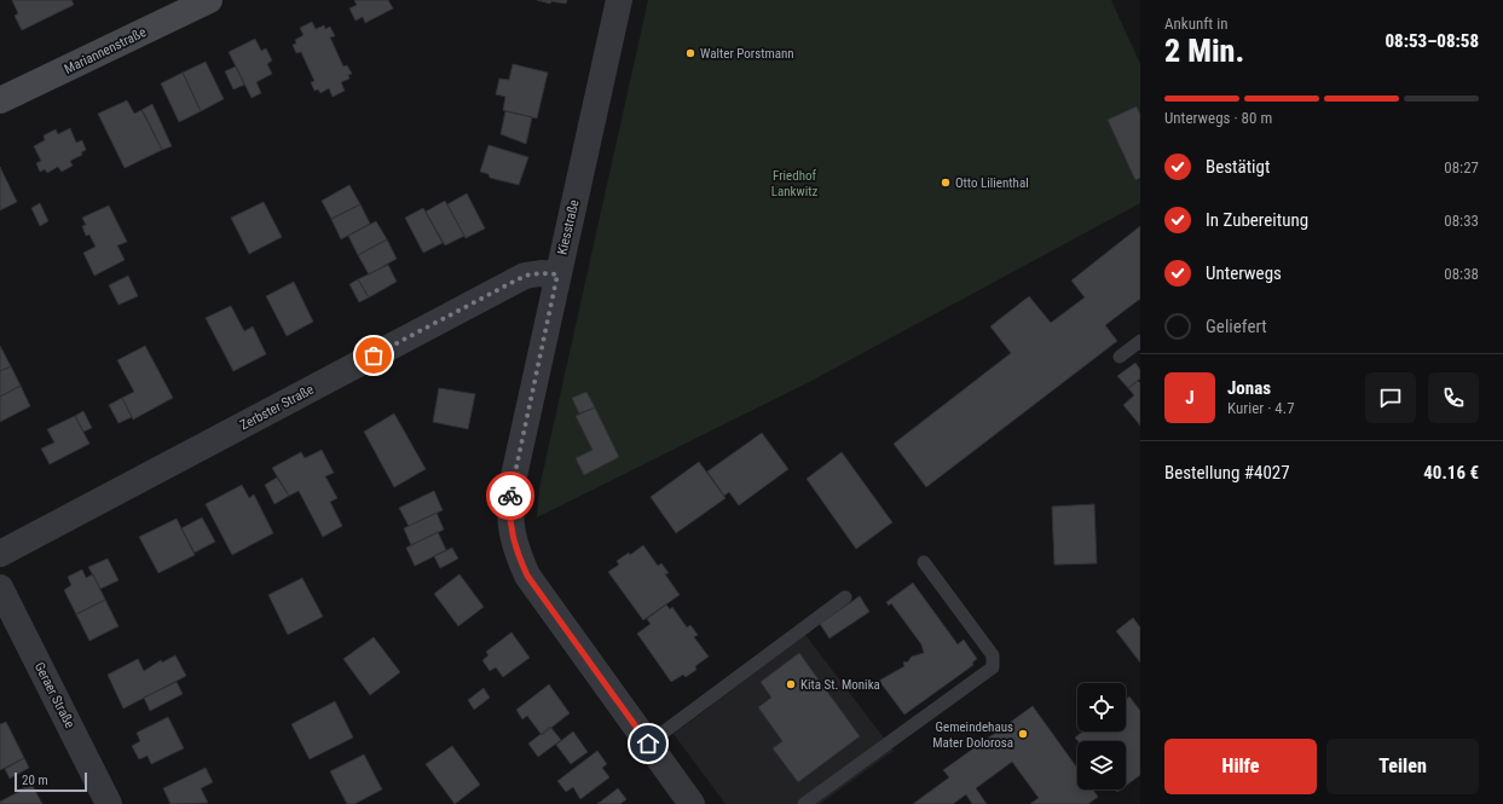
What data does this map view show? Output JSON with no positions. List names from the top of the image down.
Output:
{
  "streets": {
    "street": [
      "Mariannenstraße",
      "Kiesstraße",
      "Zerbster Straße",
      "Geraer Straße"
    ]
  },
  "crossings": [
    ["Kiesstraße", "Zerbster Straße"]
  ],
  "parks": ["Friedhof Lankwitz"],
  "places": [
    "Walter Porstmann",
    "Otto Lilienthal",
    "Kita St. Monika",
    "Gemeindehaus Mater Dolorosa"
  ],
  "scale_bar": "20 m",
  "page": {
    "heading": ["2 Min.", "Ankunft in", "08:53–08:58"],
    "panel": [
      "Jonas",
      "Kurier · 4.7",
      "Bestellung #4027",
      "40.16 €"
    ],
    "bar": "Unterwegs · 80 m",
    "list": [
      ["Bestätigt", "08:27"],
      ["In Zubereitung", "08:33"],
      ["Unterwegs", "08:38"],
      "Geliefert"
    ],
    "round": "J",
    "buttons": ["Hilfe", "Teilen"],
    "scale": "20 m"
  }
}
